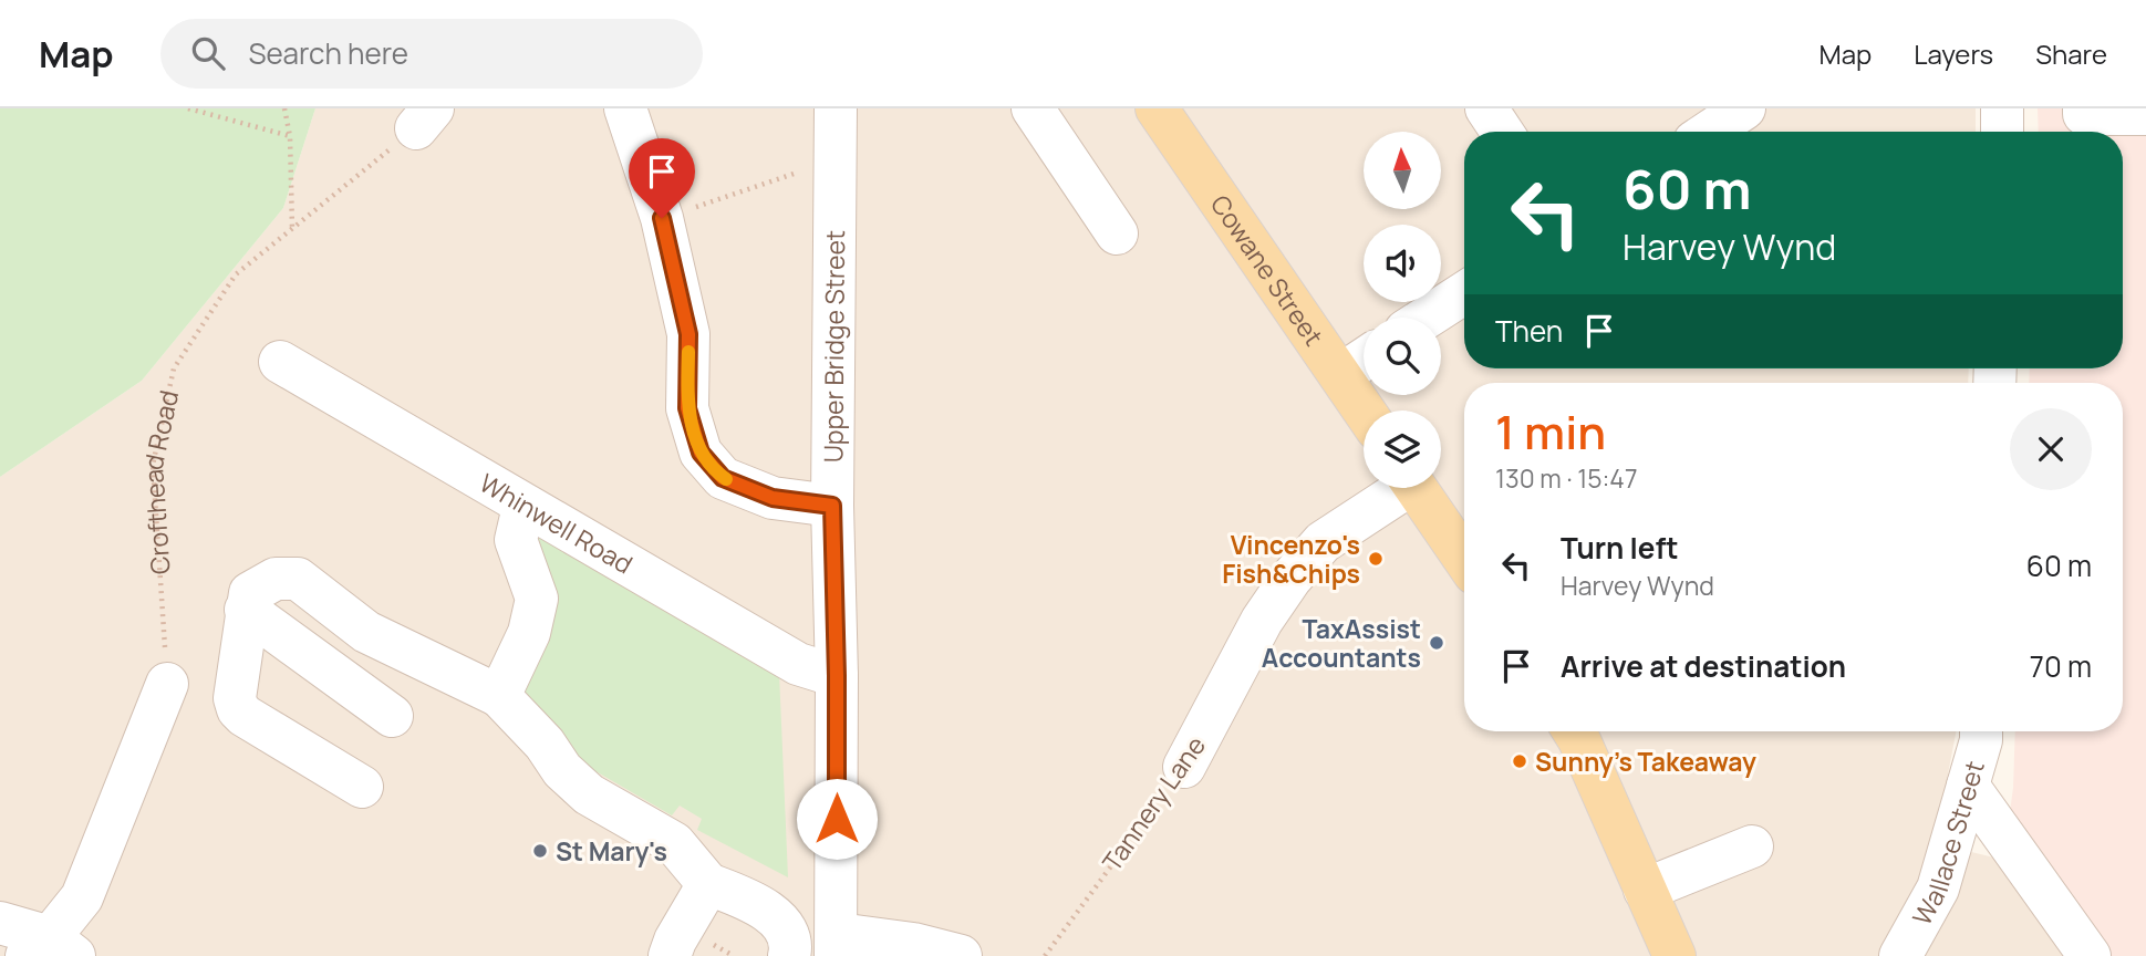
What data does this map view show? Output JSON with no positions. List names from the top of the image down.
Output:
{
  "streets": {
    "main road": ["Cowane Street"],
    "street": [
      "Upper Bridge Street",
      "Whinwell Road",
      "Tannery Lane",
      "Wallace Street"
    ],
    "path": ["Crofthead Road"]
  },
  "crossings": [
    ["Upper Bridge Street", "Whinwell Road"]
  ],
  "places": [
    "Vincenzo's Fish&Chips",
    "TaxAssist Accountants",
    "Sunny's Takeaway",
    "St Mary's"
  ],
  "north": "top",
  "page": {
    "header": "Map",
    "search": "Search here",
    "nav": ["Map", "Layers", "Share"],
    "turn": ["60 m", "Harvey Wynd"],
    "then": "Then",
    "heading": ["1 min", "130 m · 15:47"],
    "list": [
      {
        "name": "Turn left",
        "note": "Harvey Wynd",
        "value": "60 m"
      },
      {
        "name": "Arrive at destination",
        "value": "70 m"
      }
    ]
  }
}
